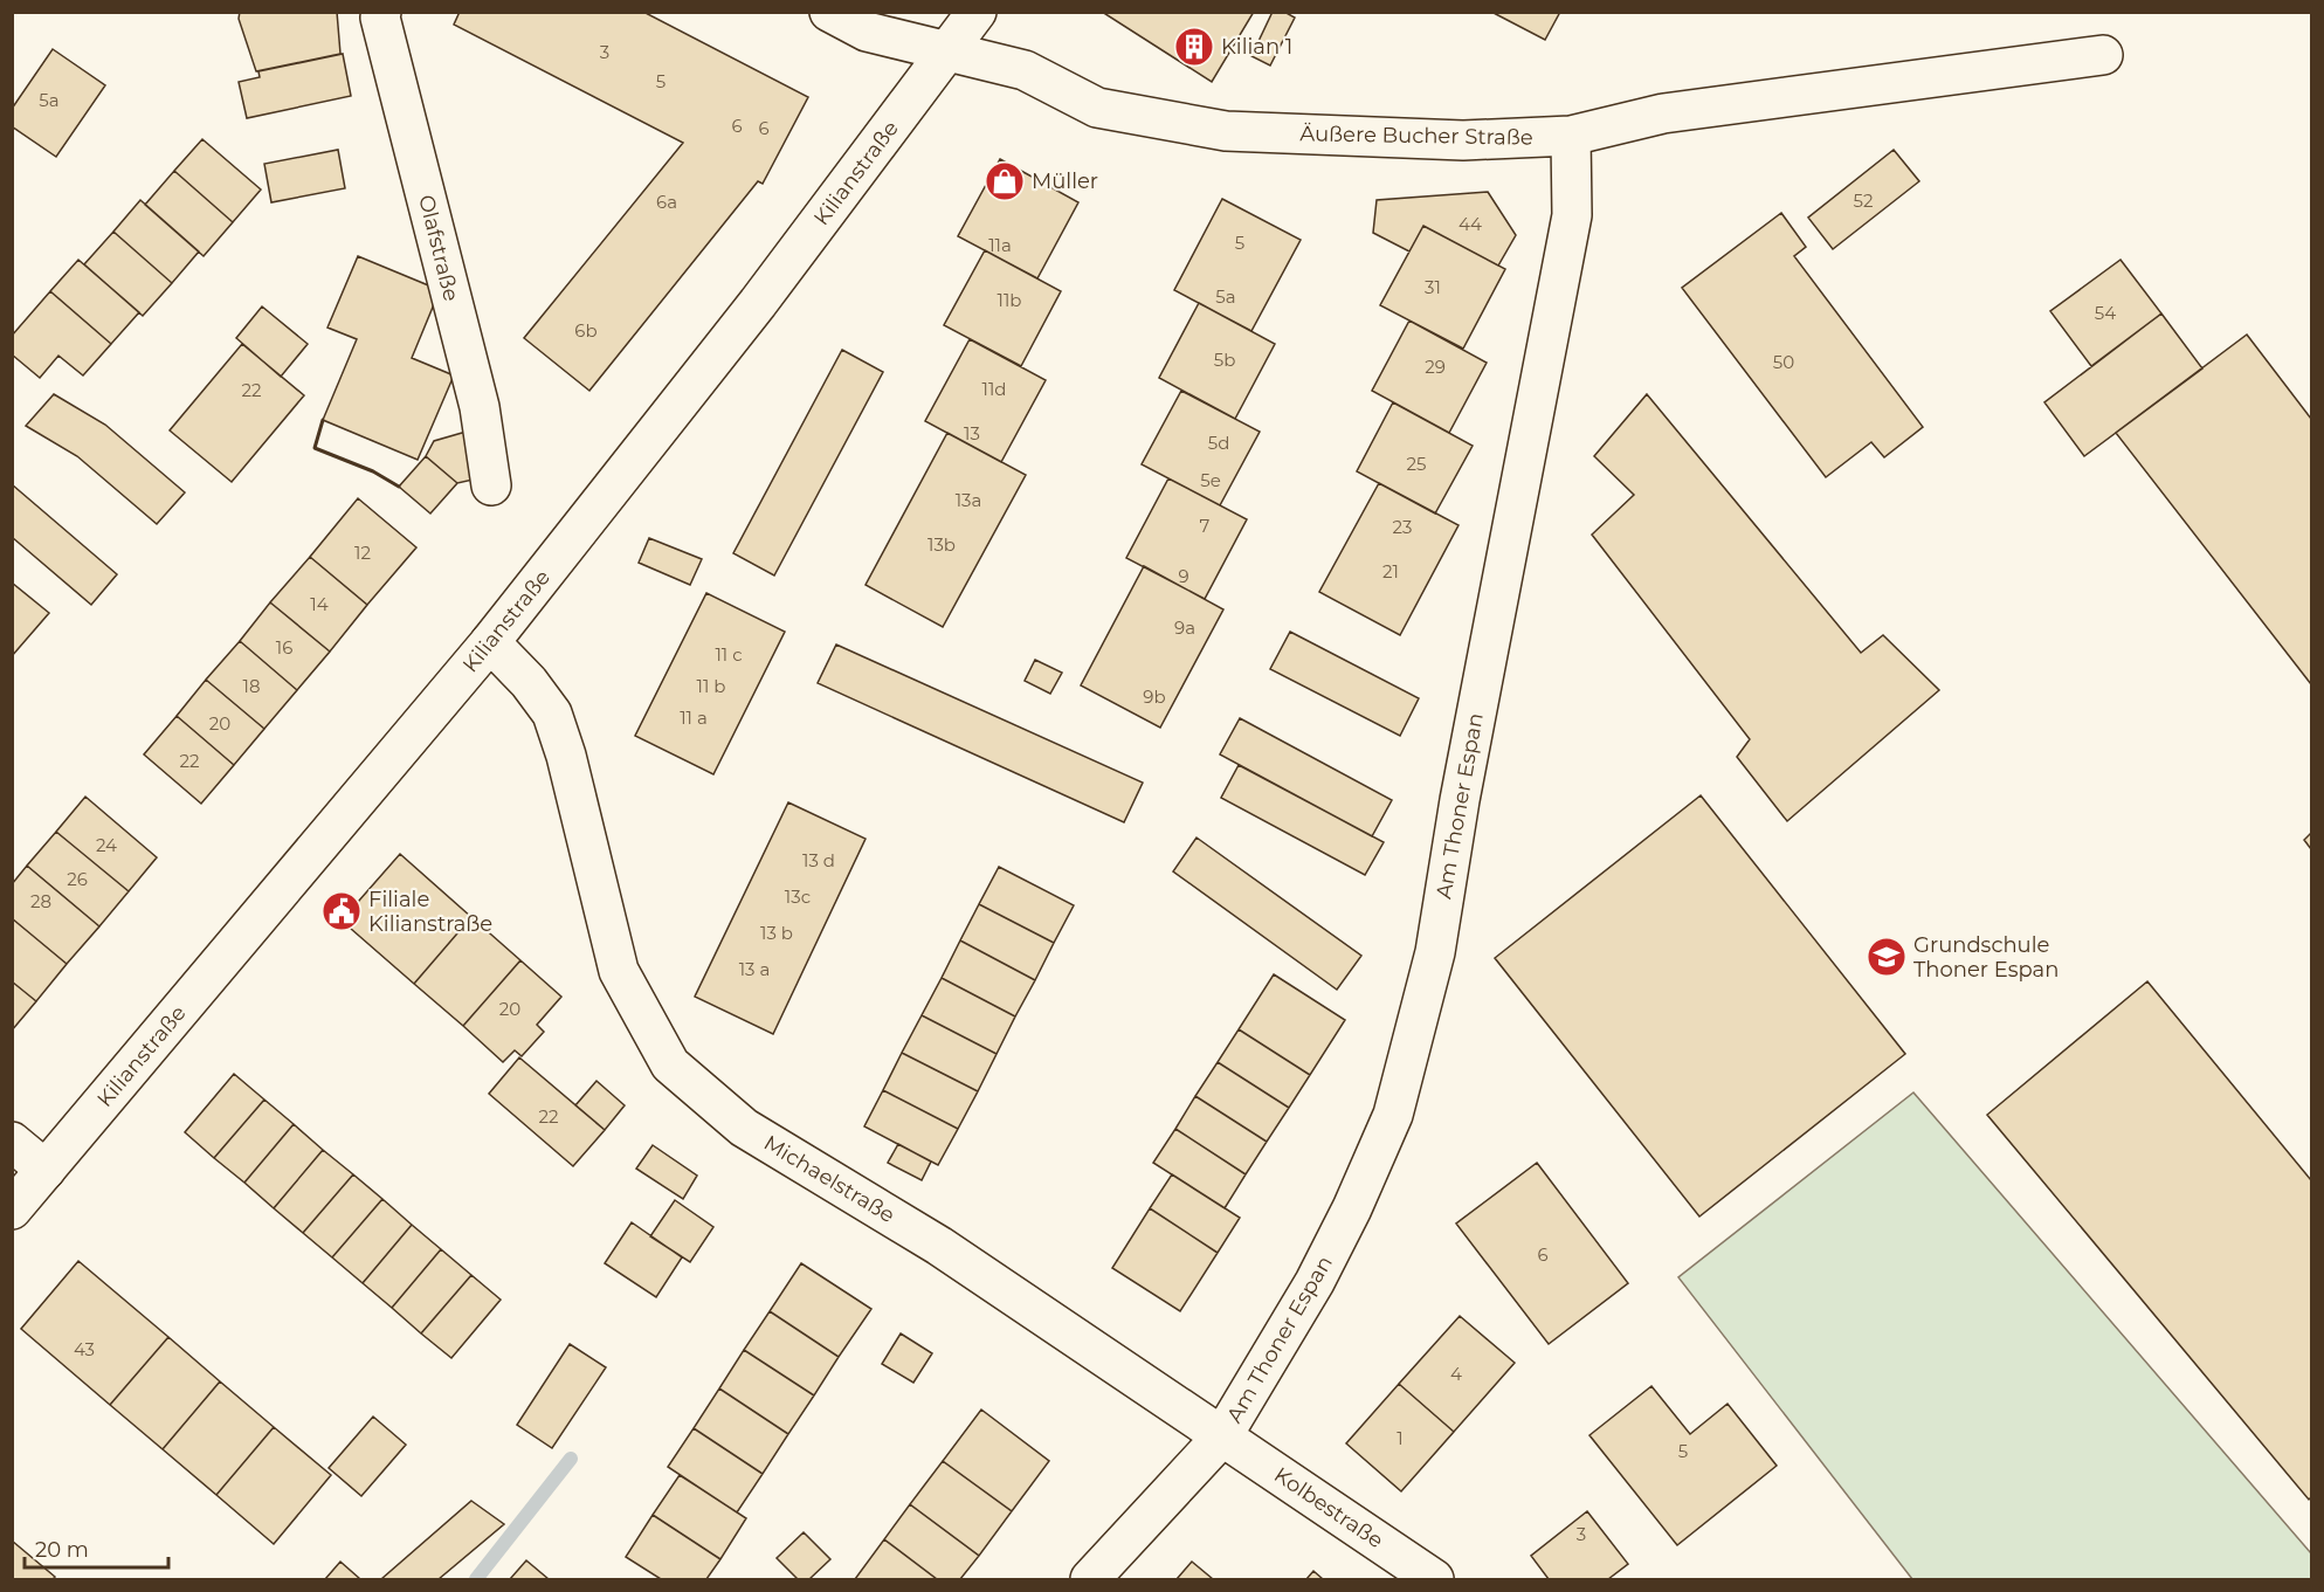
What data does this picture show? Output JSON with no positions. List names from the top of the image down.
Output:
{
  "streets": {
    "street": [
      "Äußere Bucher Straße",
      "Kilianstraße",
      "Olafstraße",
      "Am Thoner Espan",
      "Michaelstraße",
      "Kolbestraße"
    ]
  },
  "crossings": [
    ["Äußere Bucher Straße", "Kilianstraße"],
    ["Äußere Bucher Straße", "Am Thoner Espan"],
    ["Kilianstraße", "Michaelstraße"],
    ["Am Thoner Espan", "Michaelstraße"],
    ["Am Thoner Espan", "Kolbestraße"],
    ["Michaelstraße", "Kolbestraße"]
  ],
  "places": {
    "building": ["Kilian 1"],
    "shop": ["Müller"],
    "public building": ["Filiale Kilianstraße"],
    "school or university": ["Grundschule Thoner Espan"]
  },
  "house_numbers": [
    "3",
    "5",
    "5a",
    "6",
    "6",
    "52",
    "6a",
    "44",
    "5",
    "11a",
    "31",
    "5a",
    "11b",
    "54",
    "6b",
    "5b",
    "50",
    "29",
    "11d",
    "22",
    "13",
    "5d",
    "25",
    "5e",
    "13a",
    "7",
    "23",
    "13b",
    "12",
    "21",
    "9",
    "14",
    "9a",
    "16",
    "11 c",
    "18",
    "11 b",
    "9b",
    "11 a",
    "20",
    "22",
    "24",
    "13 d",
    "26",
    "13c",
    "28",
    "13 b",
    "13 a",
    "20",
    "22",
    "6",
    "43",
    "4",
    "1",
    "5",
    "3"
  ],
  "scale_bar": "20 m"
}
